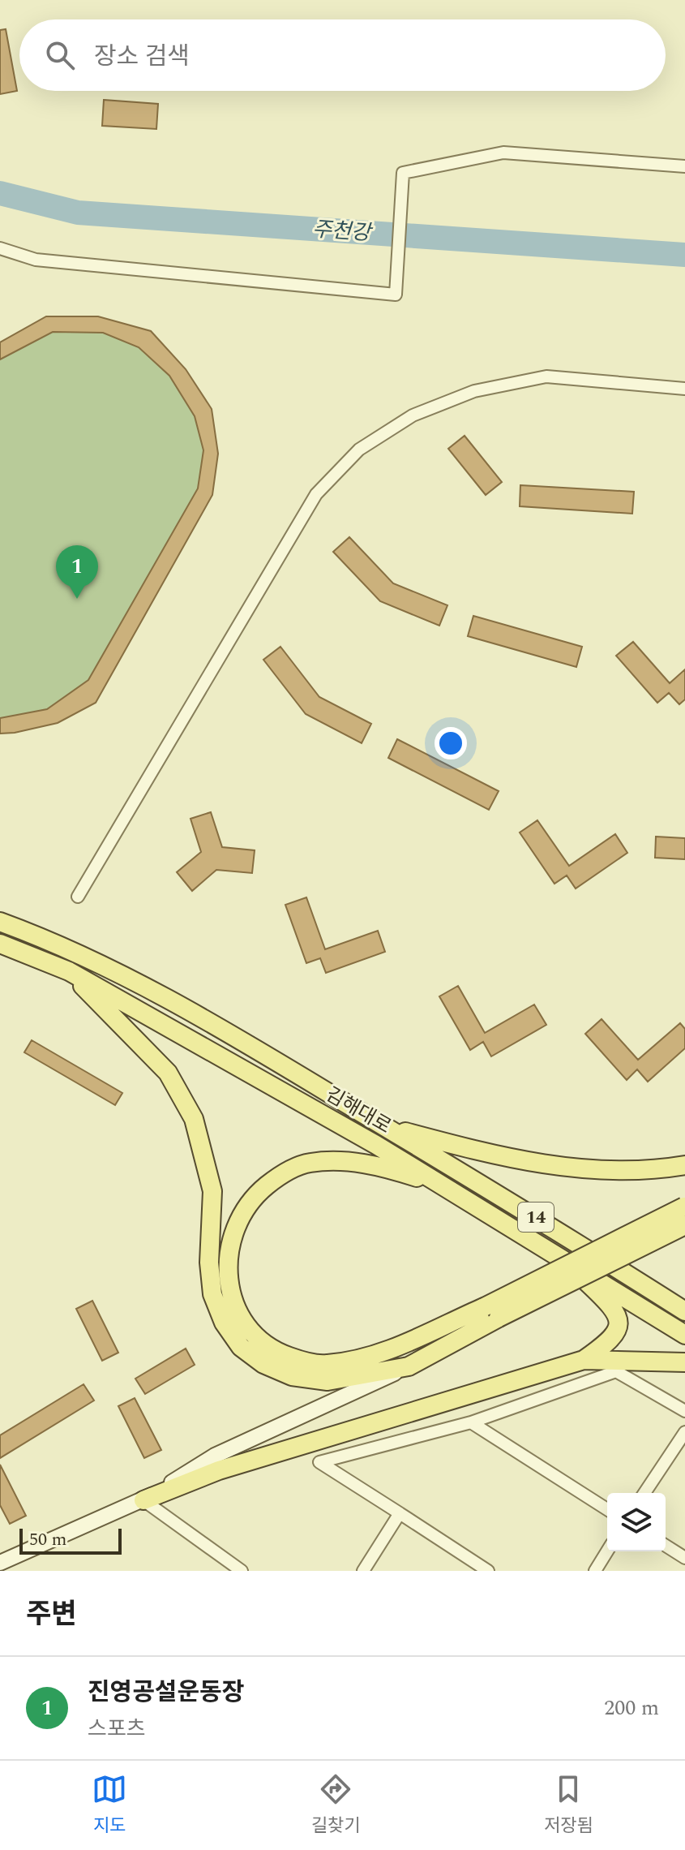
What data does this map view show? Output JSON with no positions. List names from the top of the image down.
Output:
{
  "streets": {
    "main road": ["김해대로", "14"]
  },
  "water": ["주천강"],
  "scale_bar": "50 m",
  "page": {
    "search": "장소 검색",
    "pins": "1",
    "scale": "50 m",
    "heading": "주변",
    "list": [
      {
        "mark": "1",
        "name": "진영공설운동장",
        "note": "스포츠",
        "value": "200 m"
      }
    ],
    "nav": ["지도", "길찾기", "저장됨"]
  }
}
